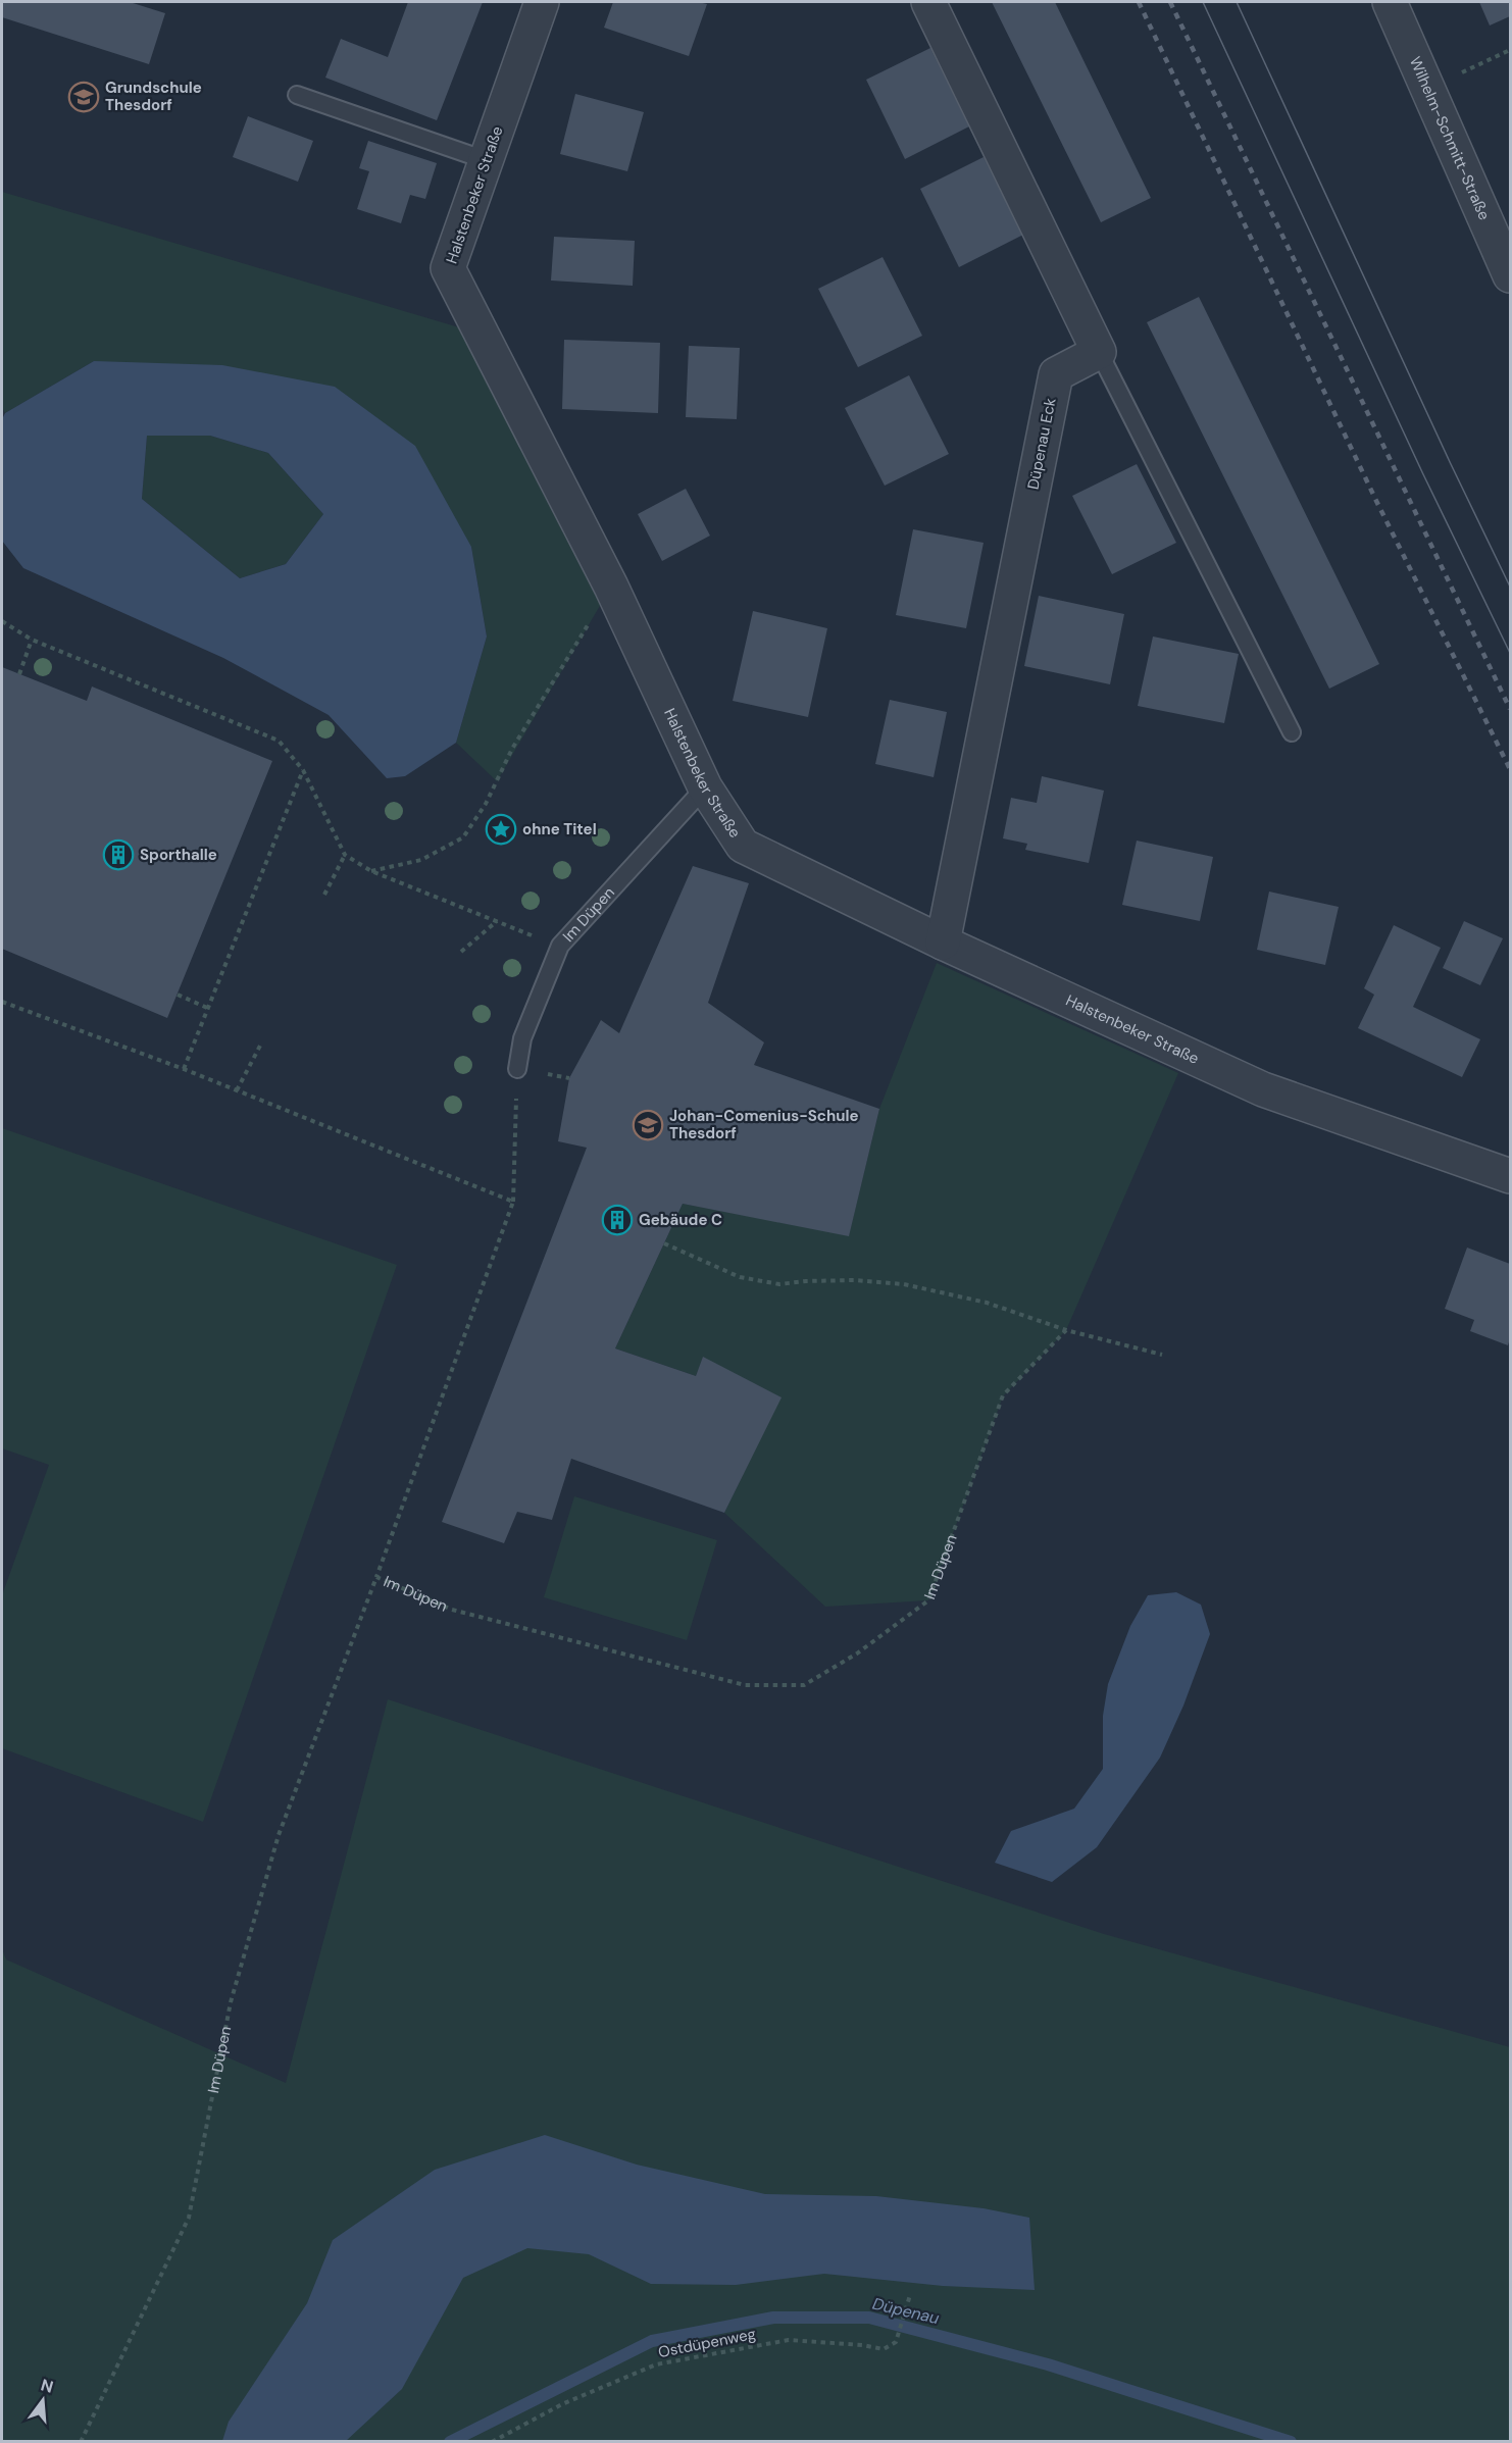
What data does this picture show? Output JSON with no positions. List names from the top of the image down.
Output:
{
  "streets": {
    "street": ["Wilhelm-Schmitt-Straße", "Halstenbeker Straße", "Düpenau Eck"],
    "lane": ["Im Düpen"],
    "path": ["Ostdüpenweg"]
  },
  "crossings": [
    ["Halstenbeker Straße", "Düpenau Eck"],
    ["Halstenbeker Straße", "Im Düpen"]
  ],
  "water": ["Düpenau"],
  "places": {
    "school or university": ["Grundschule Thesdorf", "Johan-Comenius-Schule Thesdorf"],
    "place": ["ohne Titel"],
    "building": ["Sporthalle", "Gebäude C"]
  },
  "north": "top"
}
